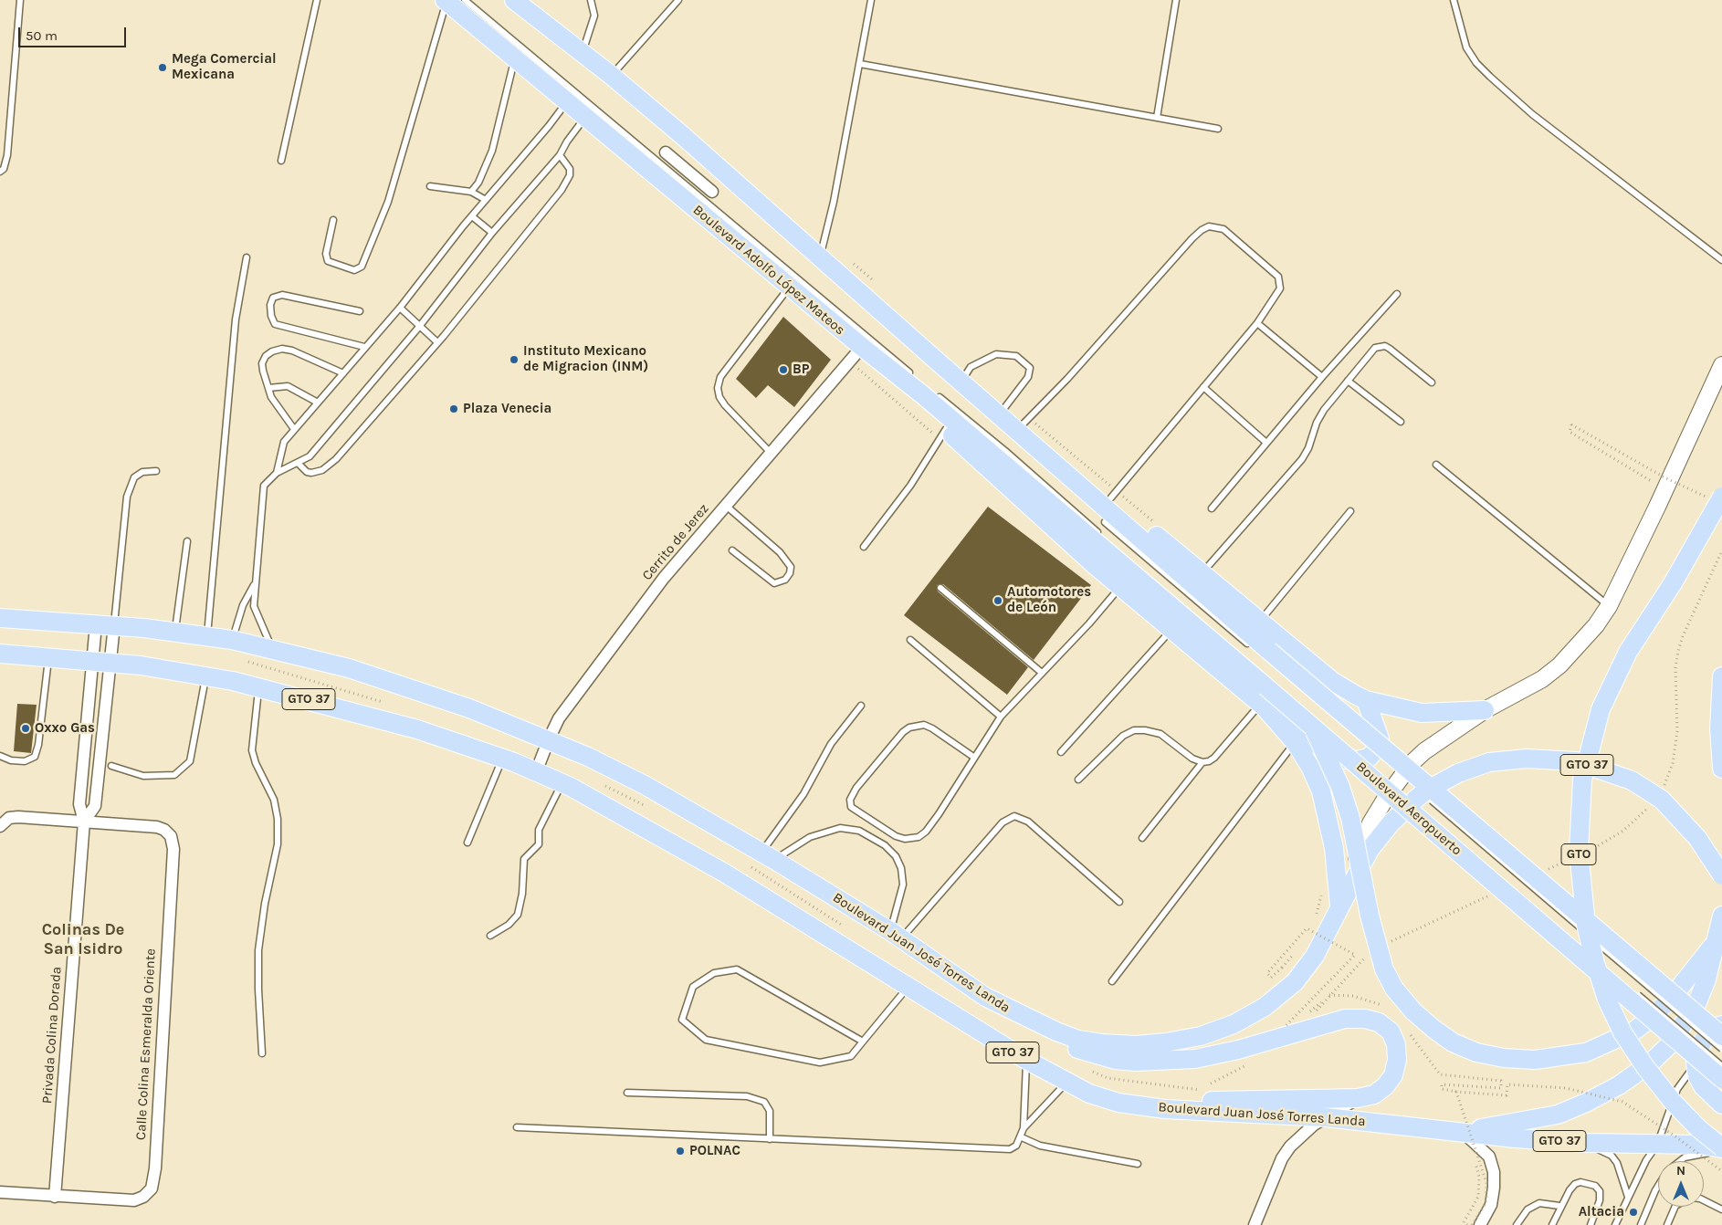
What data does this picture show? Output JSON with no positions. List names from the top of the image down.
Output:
{
  "streets": {
    "main road": [
      "Boulevard Adolfo López Mateos",
      "GTO 37",
      "Boulevard Aeropuerto",
      "GTO",
      "Boulevard Juan José Torres Landa"
    ],
    "street": ["Cerrito de Jerez", "Privada Colina Dorada", "Calle Colina Esmeralda Oriente"]
  },
  "crossings": [
    ["Boulevard Adolfo López Mateos", "Cerrito de Jerez"],
    ["Boulevard Adolfo López Mateos", "Boulevard Aeropuerto"],
    ["Cerrito de Jerez", "Boulevard Juan José Torres Landa"],
    ["GTO", "Boulevard Juan José Torres Landa"],
    ["Boulevard Juan José Torres Landa", "Privada Colina Dorada"],
    ["Privada Colina Dorada", "Calle Colina Esmeralda Oriente"]
  ],
  "districts": ["Colinas De San Isidro"],
  "places": [
    "Mega Comercial Mexicana",
    "Instituto Mexicano de Migracion (INM)",
    "BP",
    "Plaza Venecia",
    "Automotores de León",
    "Oxxo Gas",
    "POLNAC",
    "Altacia"
  ],
  "scale_bar": "50 m",
  "north": "top"
}
